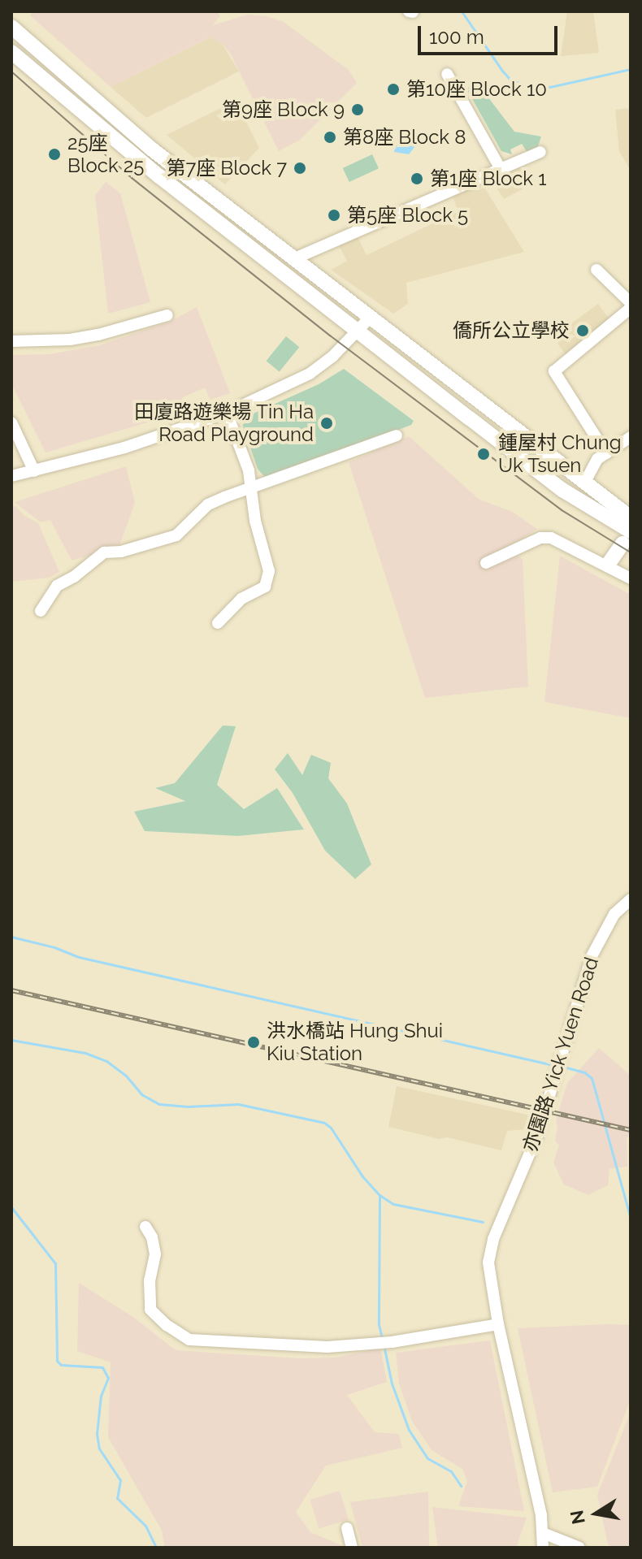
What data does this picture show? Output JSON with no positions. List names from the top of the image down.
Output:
{
  "streets": {
    "street": ["亦園路 Yick Yuen Road"]
  },
  "places": [
    "第10座 Block 10",
    "第9座 Block 9",
    "第8座 Block 8",
    "25座 Block 25",
    "第7座 Block 7",
    "第1座 Block 1",
    "第5座 Block 5",
    "僑所公立學校",
    "田廈路遊樂場 Tin Ha Road Playground",
    "鍾屋村 Chung Uk Tsuen",
    "洪水橋站 Hung Shui Kiu Station"
  ],
  "scale_bar": "100 m",
  "north": "left"
}
